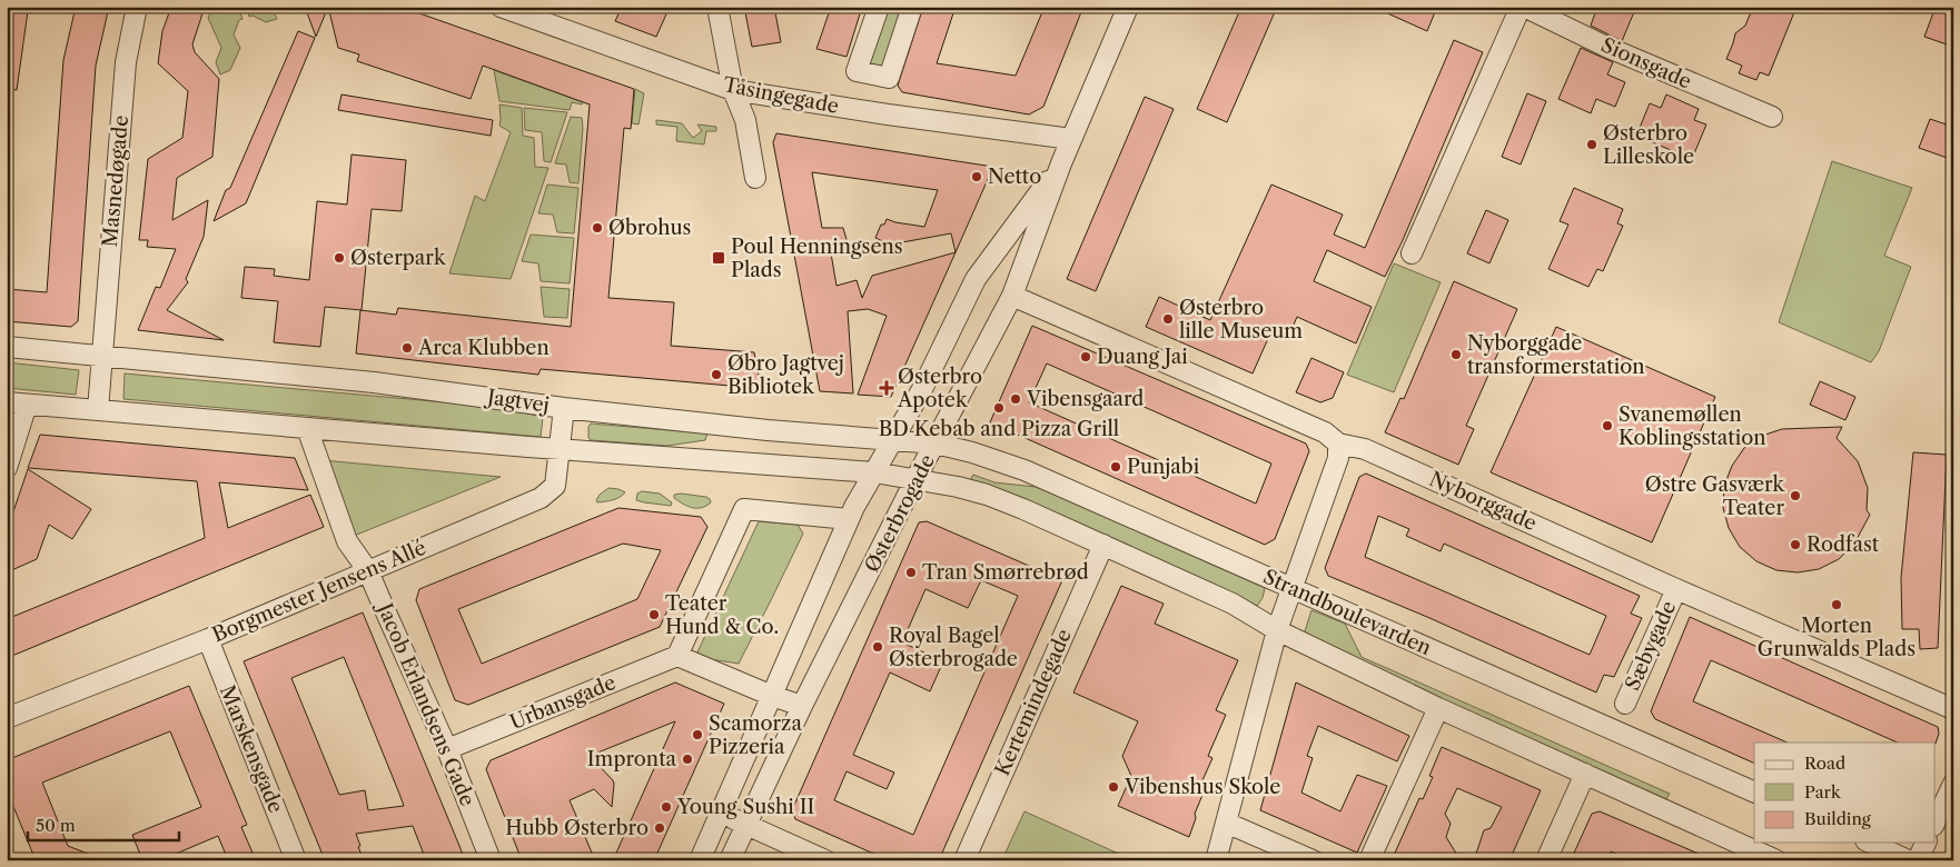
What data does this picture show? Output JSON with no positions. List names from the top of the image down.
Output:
{
  "streets": {
    "street": [
      "Sionsgade",
      "Tåsingegade",
      "Masnedøgade",
      "Jagtvej",
      "Nyborggade",
      "Østerbrogade",
      "Borgmester Jensens Allé",
      "Strandboulevarden",
      "Sæbygade",
      "Urbansgade",
      "Kertemindegade",
      "Jacob Erlandsens Gade",
      "Marskensgade"
    ]
  },
  "crossings": [
    ["Tåsingegade", "Østerbrogade"],
    ["Masnedøgade", "Jagtvej"],
    ["Jagtvej", "Østerbrogade"],
    ["Jagtvej", "Borgmester Jensens Allé"],
    ["Jagtvej", "Strandboulevarden"],
    ["Nyborggade", "Østerbrogade"],
    ["Nyborggade", "Sæbygade"],
    ["Østerbrogade", "Strandboulevarden"],
    ["Borgmester Jensens Allé", "Jacob Erlandsens Gade"],
    ["Borgmester Jensens Allé", "Marskensgade"],
    ["Strandboulevarden", "Kertemindegade"],
    ["Urbansgade", "Jacob Erlandsens Gade"]
  ],
  "places": {
    "other": [
      "Østerbro Lilleskole",
      "Netto",
      "Øbrohus",
      "Østerpark",
      "Østerbro lille Museum",
      "Arca Klubben",
      "Nyborggade transformerstation",
      "Duang Jai",
      "Øbro Jagtvej Bibliotek",
      "Vibensgaard",
      "BD Kebab and Pizza Grill",
      "Svanemøllen Koblingsstation",
      "Punjabi",
      "Østre Gasværk Teater",
      "Rodfast",
      "Tran Smørrebrød",
      "Morten Grunwalds Plads",
      "Teater Hund & Co.",
      "Royal Bagel Østerbrogade",
      "Scamorza Pizzeria",
      "Impronta",
      "Vibenshus Skole",
      "Young Sushi II",
      "Hubb Østerbro"
    ],
    "transit": ["Poul Henningsens Plads"],
    "health": ["Østerbro Apotek"]
  },
  "legend": ["Road", "Park", "Building"],
  "scale_bar": "50 m"
}
